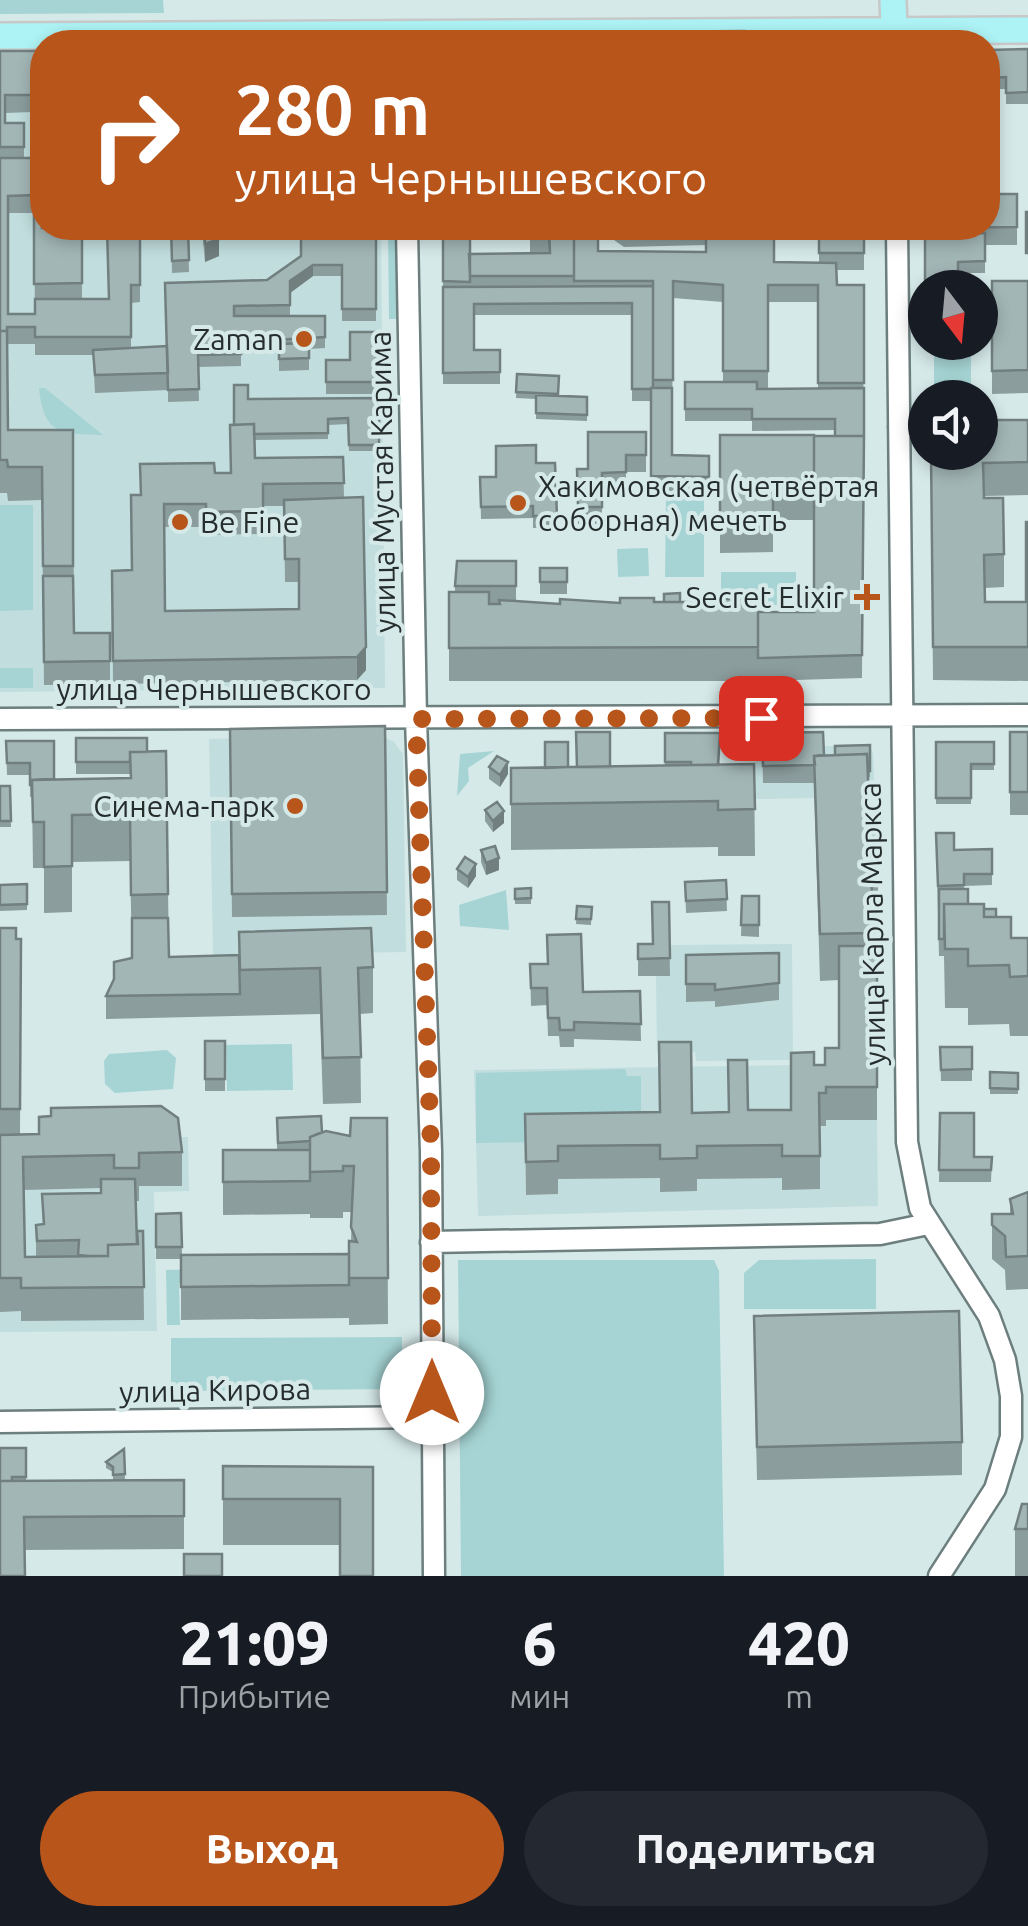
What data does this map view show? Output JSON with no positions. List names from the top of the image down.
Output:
{
  "streets": {
    "street": [
      "улица Мустая Карима",
      "улица Чернышевского",
      "улица Карла Маркса",
      "улица Кирова"
    ]
  },
  "crossings": [
    ["улица Мустая Карима", "улица Чернышевского"],
    ["улица Мустая Карима", "улица Кирова"],
    ["улица Чернышевского", "улица Карла Маркса"]
  ],
  "places": {
    "other": [
      "Zaman",
      "Хакимовская (четвёртая соборная) мечеть",
      "Be Fine",
      "Синема-парк"
    ],
    "health": ["Secret Elixir"]
  },
  "north": "bottom",
  "page": {
    "turn": ["280 m", "улица Чернышевского"],
    "eta": [
      "21:09",
      "Прибытие",
      "6",
      "мин",
      "420",
      "m"
    ],
    "buttons": ["Выход", "Поделиться"]
  }
}
